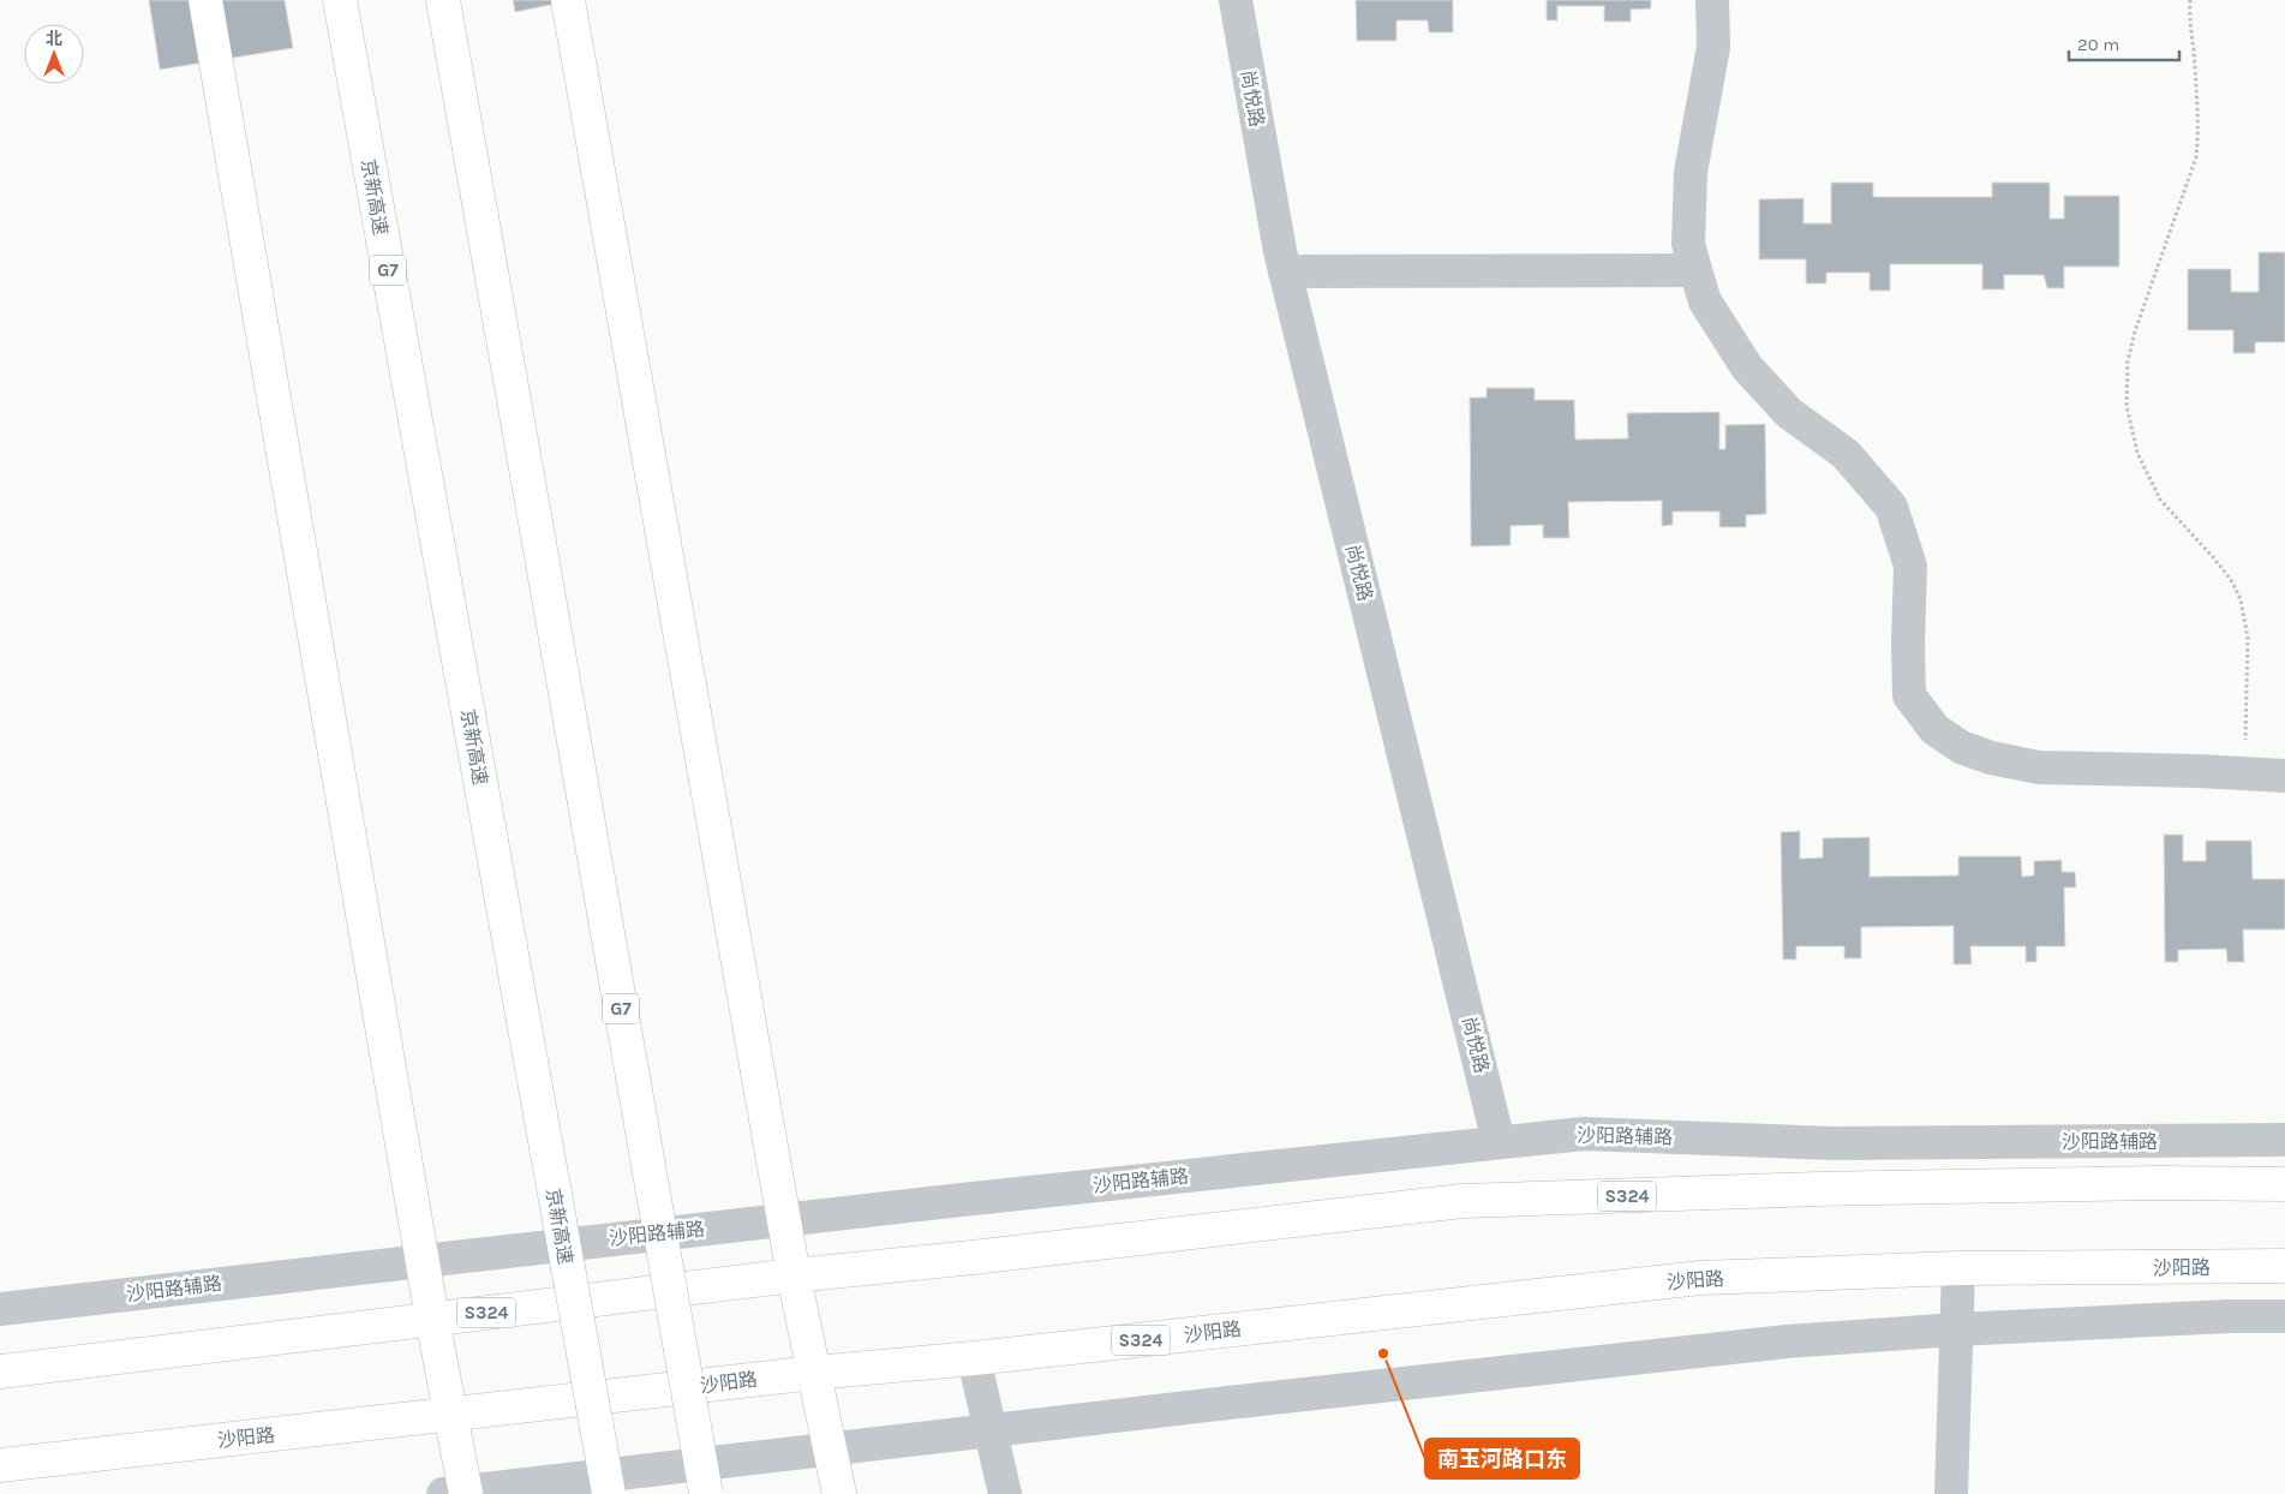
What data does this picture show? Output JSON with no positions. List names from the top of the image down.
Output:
{
  "streets": {
    "main road": [
      "京新高速",
      "G7",
      "S324",
      "沙阳路"
    ],
    "street": ["尚悦路", "沙阳路辅路"]
  },
  "crossings": [
    ["尚悦路", "沙阳路辅路"]
  ],
  "places": ["南玉河路口东"],
  "scale_bar": "20 m",
  "north": "top"
}
